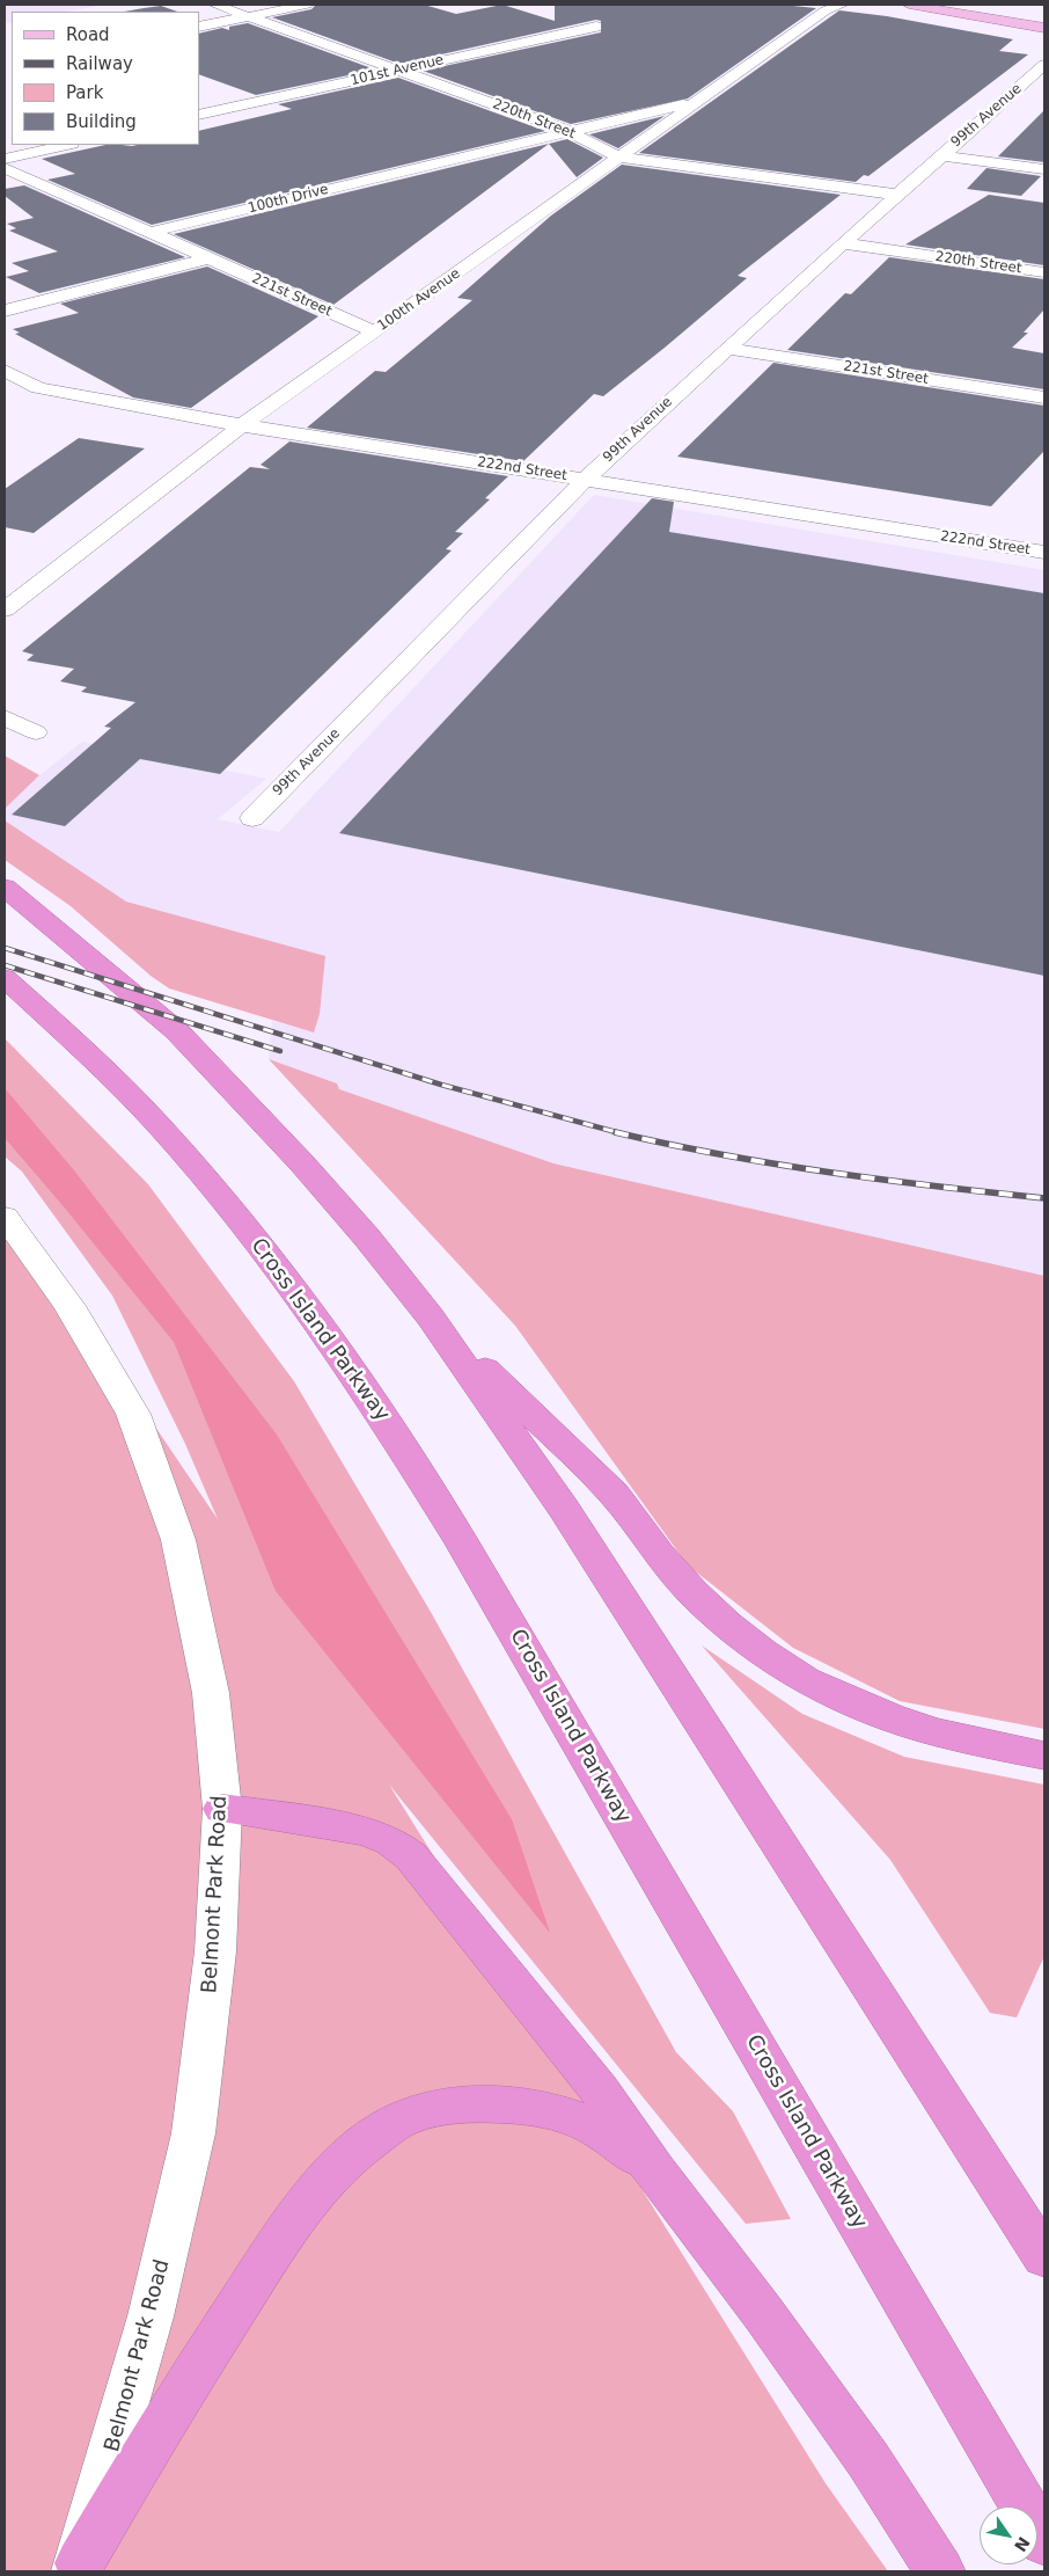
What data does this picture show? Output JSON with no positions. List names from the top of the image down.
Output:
{
  "streets": {
    "highway": ["Cross Island Parkway"],
    "street": [
      "101st Avenue",
      "99th Avenue",
      "220th Street",
      "100th Drive",
      "221st Street",
      "100th Avenue",
      "222nd Street",
      "Belmont Park Road"
    ]
  },
  "crossings": [
    ["101st Avenue", "220th Street"],
    ["99th Avenue", "220th Street"],
    ["99th Avenue", "221st Street"],
    ["99th Avenue", "222nd Street"],
    ["220th Street", "100th Drive"],
    ["220th Street", "100th Avenue"],
    ["100th Drive", "100th Avenue"],
    ["221st Street", "100th Avenue"],
    ["100th Avenue", "222nd Street"]
  ],
  "legend": [
    "Road",
    "Railway",
    "Park",
    "Building"
  ],
  "north": "bottom right"
}
